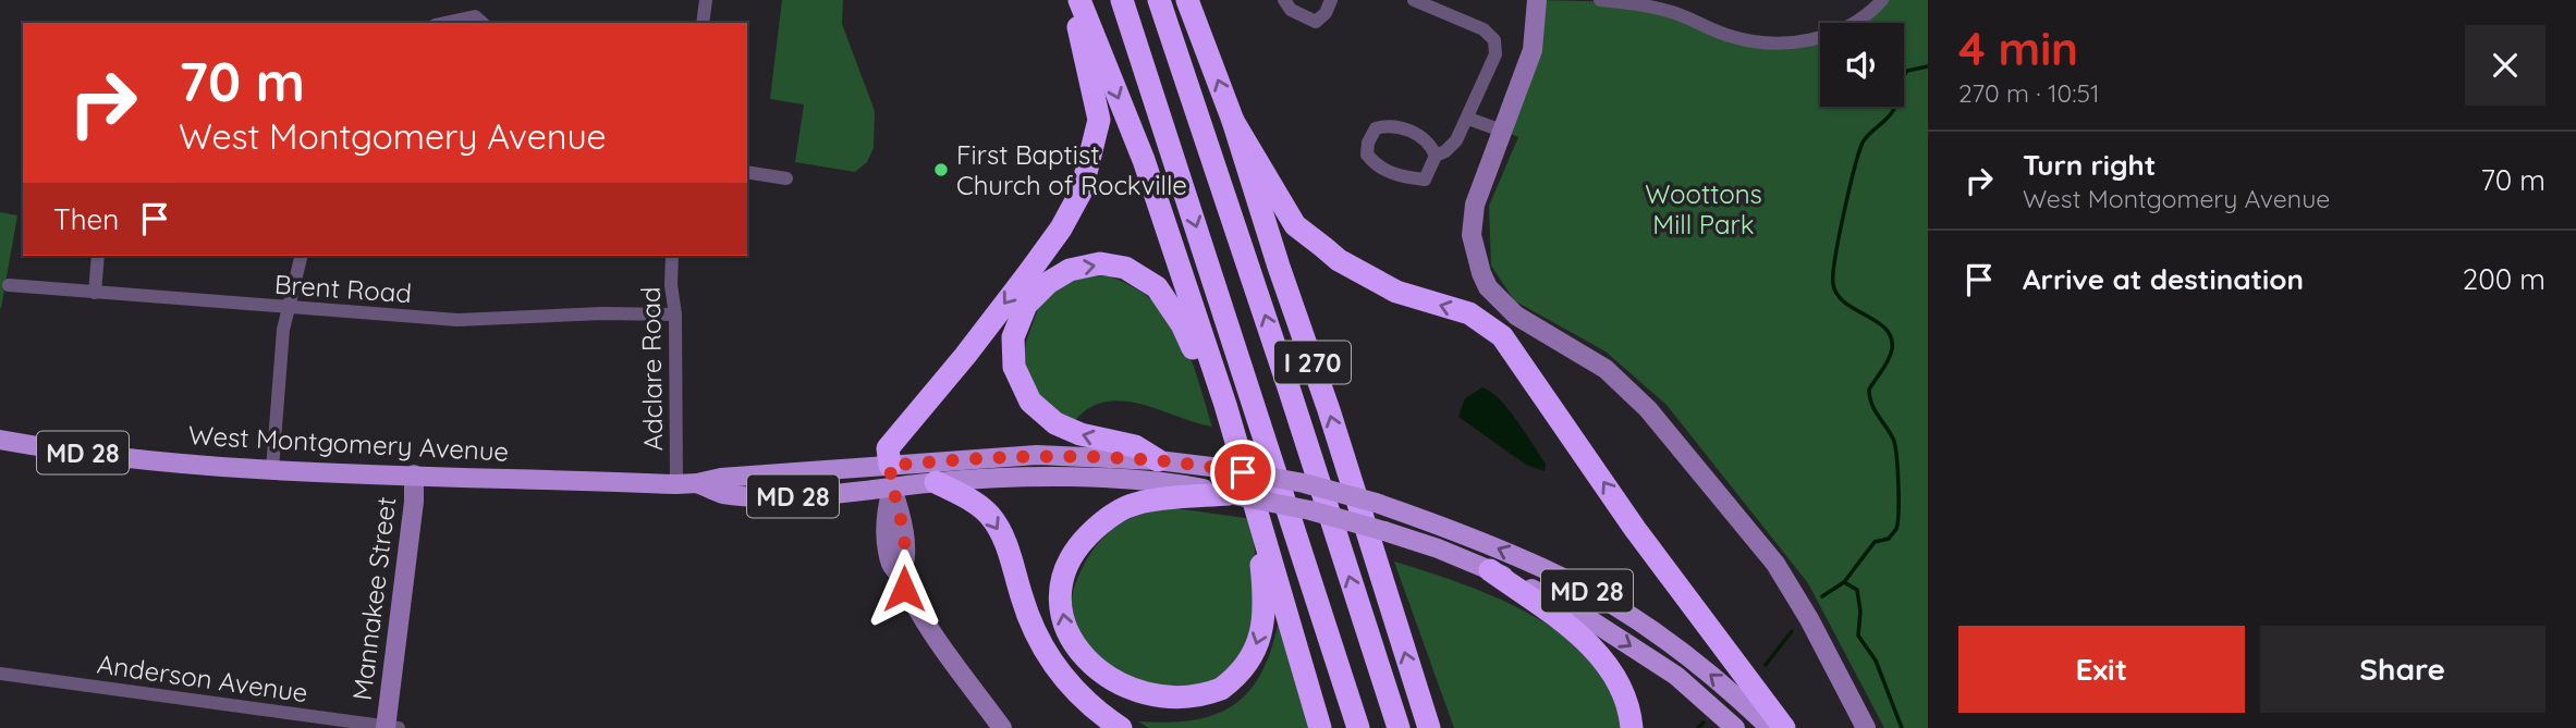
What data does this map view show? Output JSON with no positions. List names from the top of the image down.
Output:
{
  "streets": {
    "highway": ["I 270"],
    "main road": ["West Montgomery Avenue", "MD 28"],
    "street": [
      "Brent Road",
      "Adclare Road",
      "Mannakee Street",
      "Anderson Avenue"
    ]
  },
  "crossings": [
    ["Brent Road", "Adclare Road"],
    ["Adclare Road", "West Montgomery Avenue"],
    ["West Montgomery Avenue", "Mannakee Street"],
    ["Mannakee Street", "Anderson Avenue"]
  ],
  "parks": ["Woottons Mill Park"],
  "places": ["First Baptist Church of Rockville"],
  "page": {
    "heading": ["4 min", "270 m · 10:51"],
    "turn": ["70 m", "West Montgomery Avenue"],
    "list": [
      {
        "name": "Turn right",
        "note": "West Montgomery Avenue",
        "value": "70 m"
      },
      {
        "name": "Arrive at destination",
        "value": "200 m"
      }
    ],
    "then": "Then",
    "buttons": ["Exit", "Share"]
  }
}
